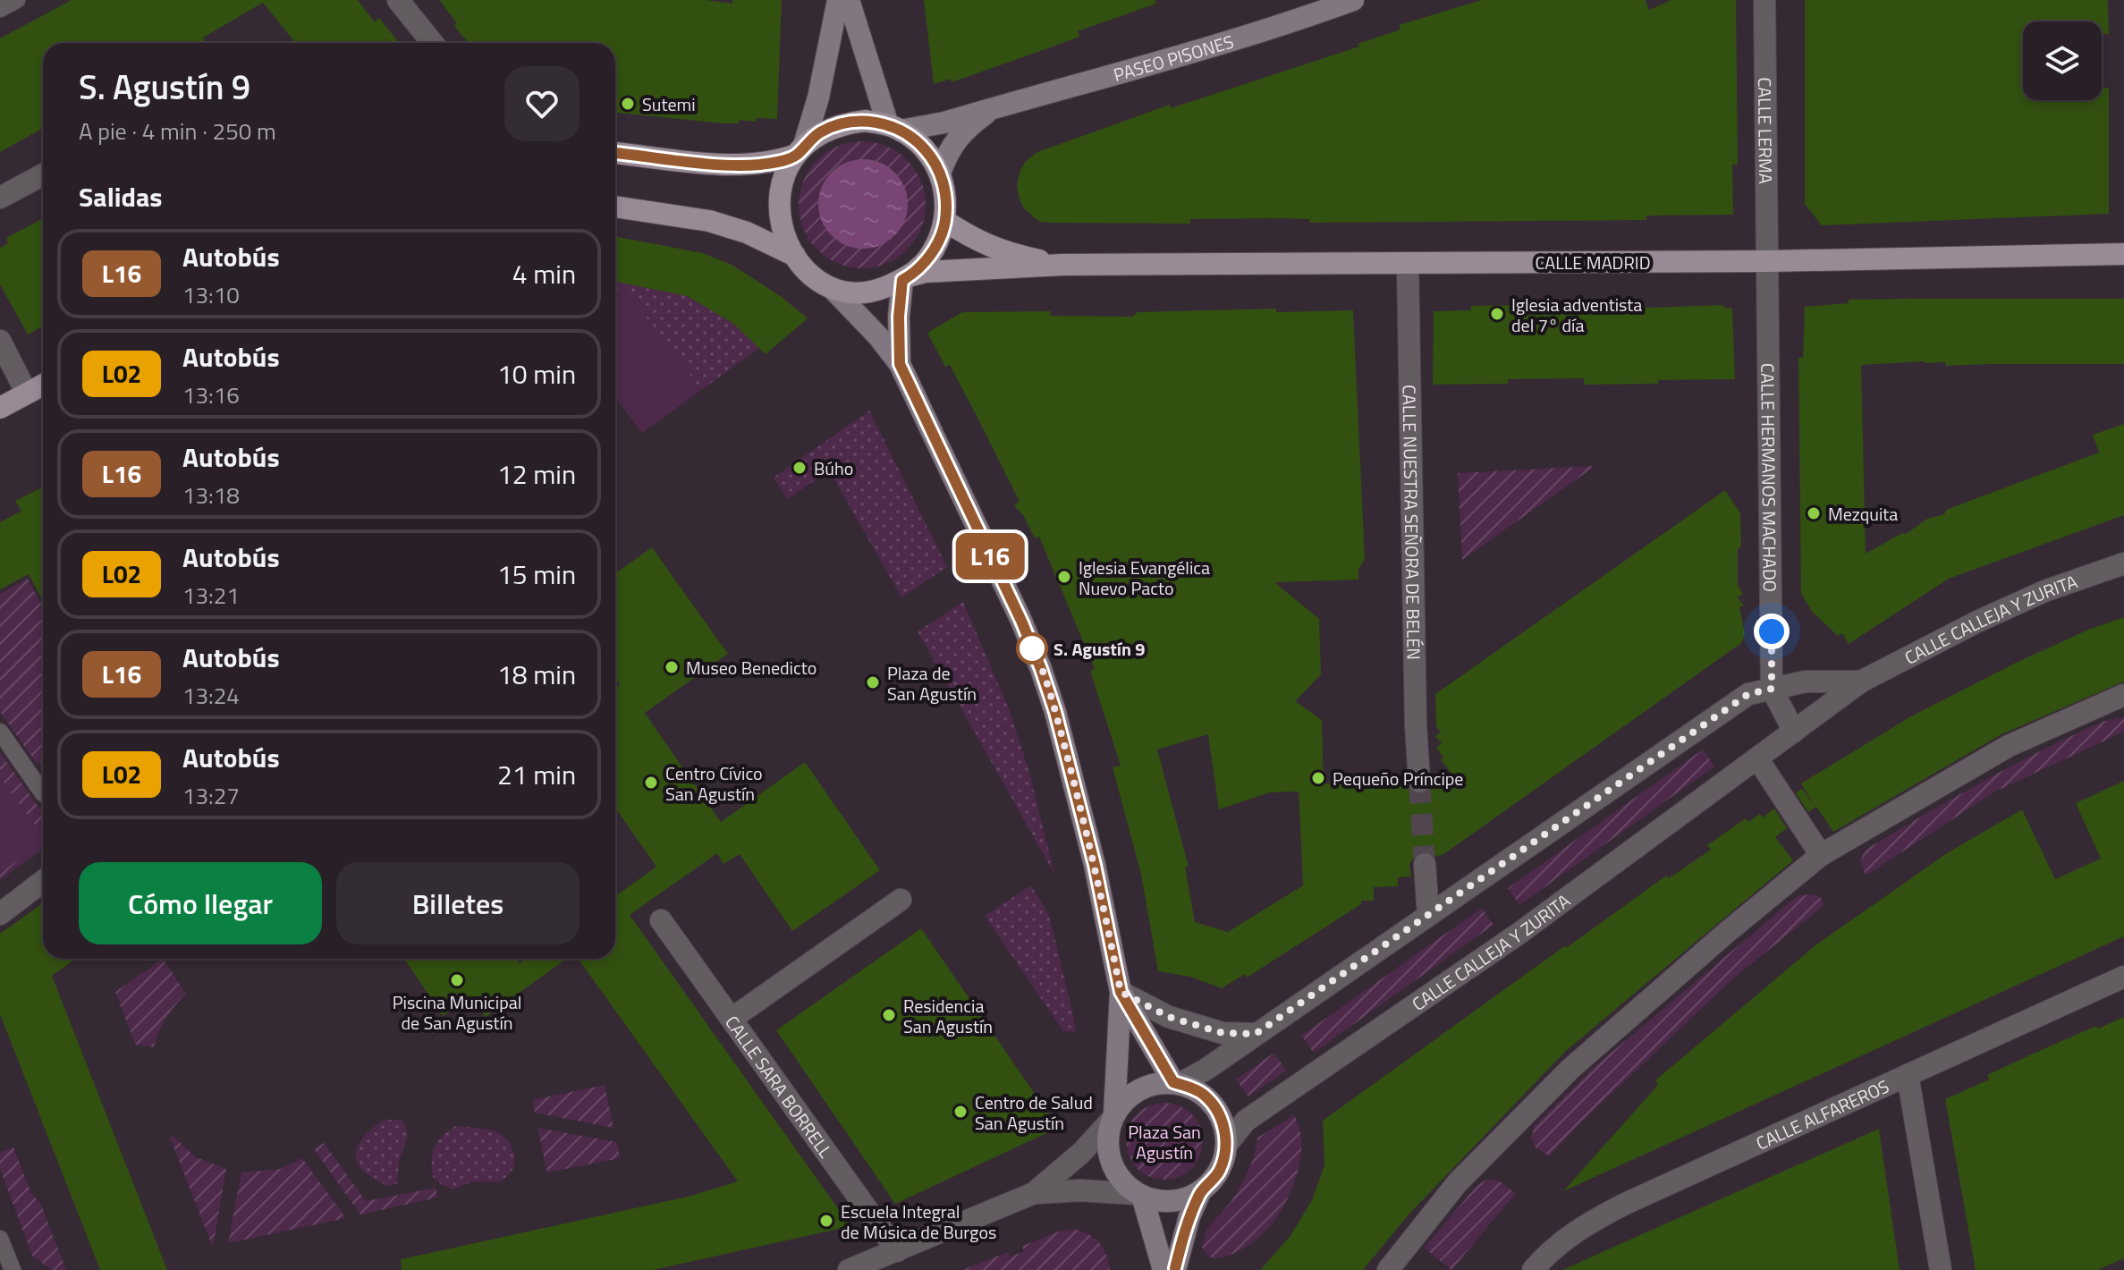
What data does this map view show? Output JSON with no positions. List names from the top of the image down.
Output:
{
  "streets": {
    "main road": ["CALLE MADRID"],
    "street": [
      "PASEO PISONES",
      "CALLE LERMA",
      "CALLE HERMANOS MACHADO",
      "CALLE NUESTRA SEÑORA DE BELÉN",
      "CALLE CALLEJA Y ZURITA",
      "CALLE SARA BORRELL",
      "CALLE ALFAREROS"
    ]
  },
  "crossings": [
    ["PASEO PISONES", "CALLE MADRID"],
    ["CALLE LERMA", "CALLE MADRID"],
    ["CALLE LERMA", "CALLE HERMANOS MACHADO"],
    ["CALLE MADRID", "CALLE HERMANOS MACHADO"],
    ["CALLE MADRID", "CALLE NUESTRA SEÑORA DE BELÉN"],
    ["CALLE HERMANOS MACHADO", "CALLE CALLEJA Y ZURITA"]
  ],
  "parks": ["Plaza San Agustín"],
  "places": [
    "Sutemi",
    "Iglesia adventista del 7° día",
    "Búho",
    "Mezquita",
    "Iglesia Evangélica Nuevo Pacto",
    "S. Agustín 9",
    "Museo Benedicto",
    "Plaza de San Agustín",
    "Pequeño Príncipe",
    "Centro Cívico San Agustín",
    "Piscina Municipal de San Agustín",
    "Residencia San Agustín",
    "Centro de Salud San Agustín",
    "Escuela Integral de Música de Burgos"
  ],
  "lines": ["bus line L16"],
  "page": {
    "on_map": "L16",
    "heading": [
      ["S. Agustín 9", "A pie · 4 min · 250 m"],
      "Salidas"
    ],
    "list": [
      {
        "mark": "L16",
        "name": "Autobús",
        "note": "13:10",
        "value": "4 min"
      },
      {
        "mark": "L02",
        "name": "Autobús",
        "note": "13:16",
        "value": "10 min"
      },
      {
        "mark": "L16",
        "name": "Autobús",
        "note": "13:18",
        "value": "12 min"
      },
      {
        "mark": "L02",
        "name": "Autobús",
        "note": "13:21",
        "value": "15 min"
      },
      {
        "mark": "L16",
        "name": "Autobús",
        "note": "13:24",
        "value": "18 min"
      },
      {
        "mark": "L02",
        "name": "Autobús",
        "note": "13:27",
        "value": "21 min"
      }
    ],
    "buttons": ["Cómo llegar", "Billetes"]
  }
}
